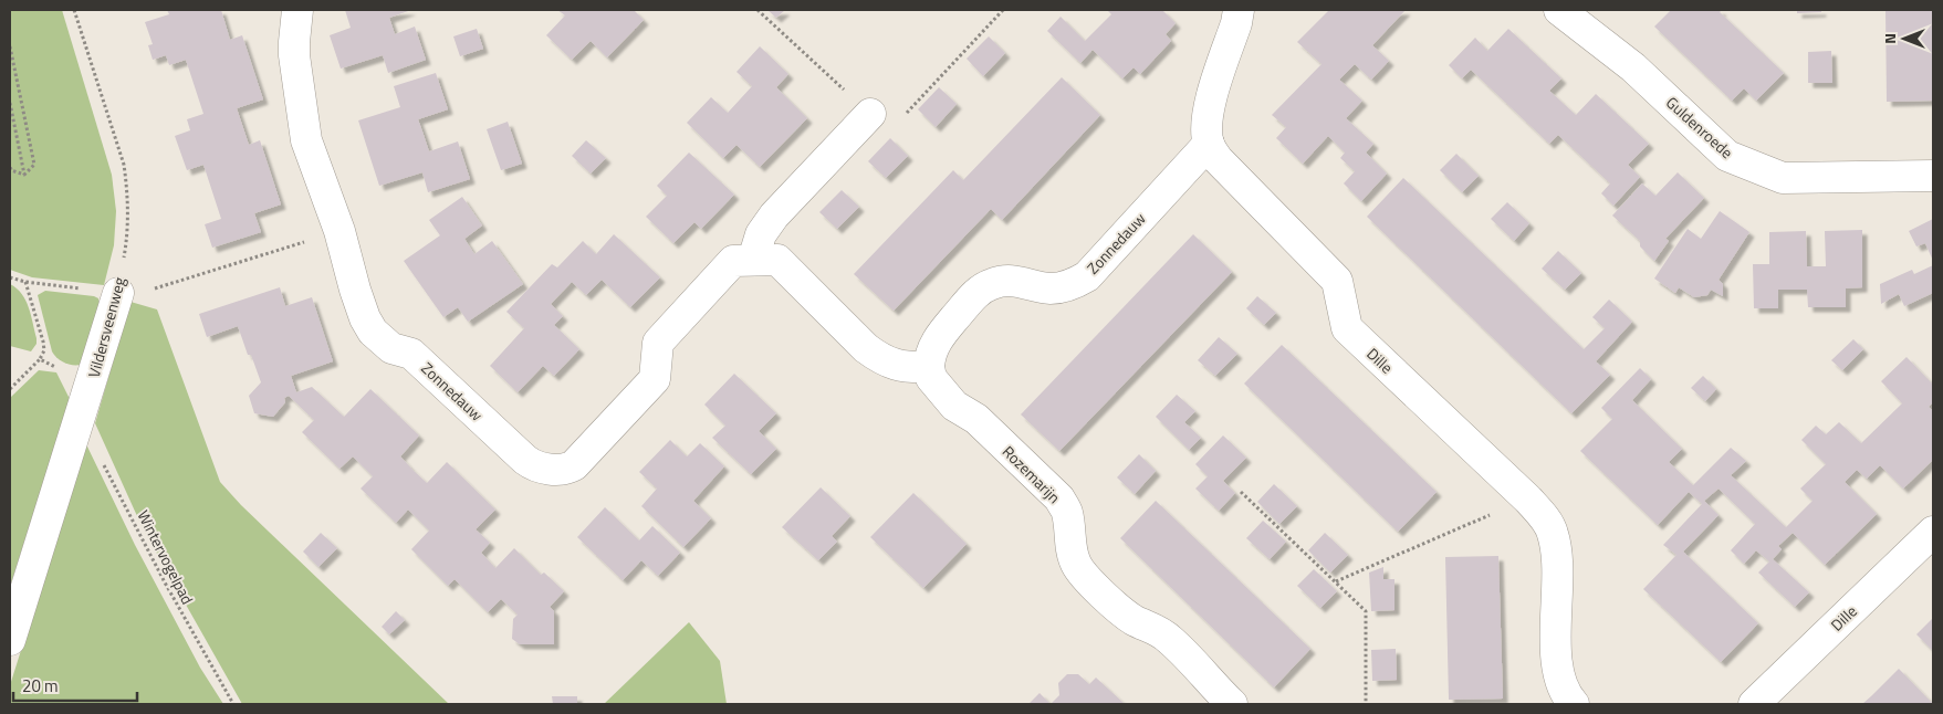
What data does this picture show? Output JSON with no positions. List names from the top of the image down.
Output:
{
  "streets": {
    "street": [
      "Guldenroede",
      "Zonnedauw",
      "Vildersveenweg",
      "Dille",
      "Rozemarijn"
    ],
    "path": ["Wintervogelpad"]
  },
  "crossings": [
    ["Zonnedauw", "Dille"],
    ["Zonnedauw", "Rozemarijn"],
    ["Vildersveenweg", "Wintervogelpad"]
  ],
  "scale_bar": "20 m",
  "north": "left"
}
